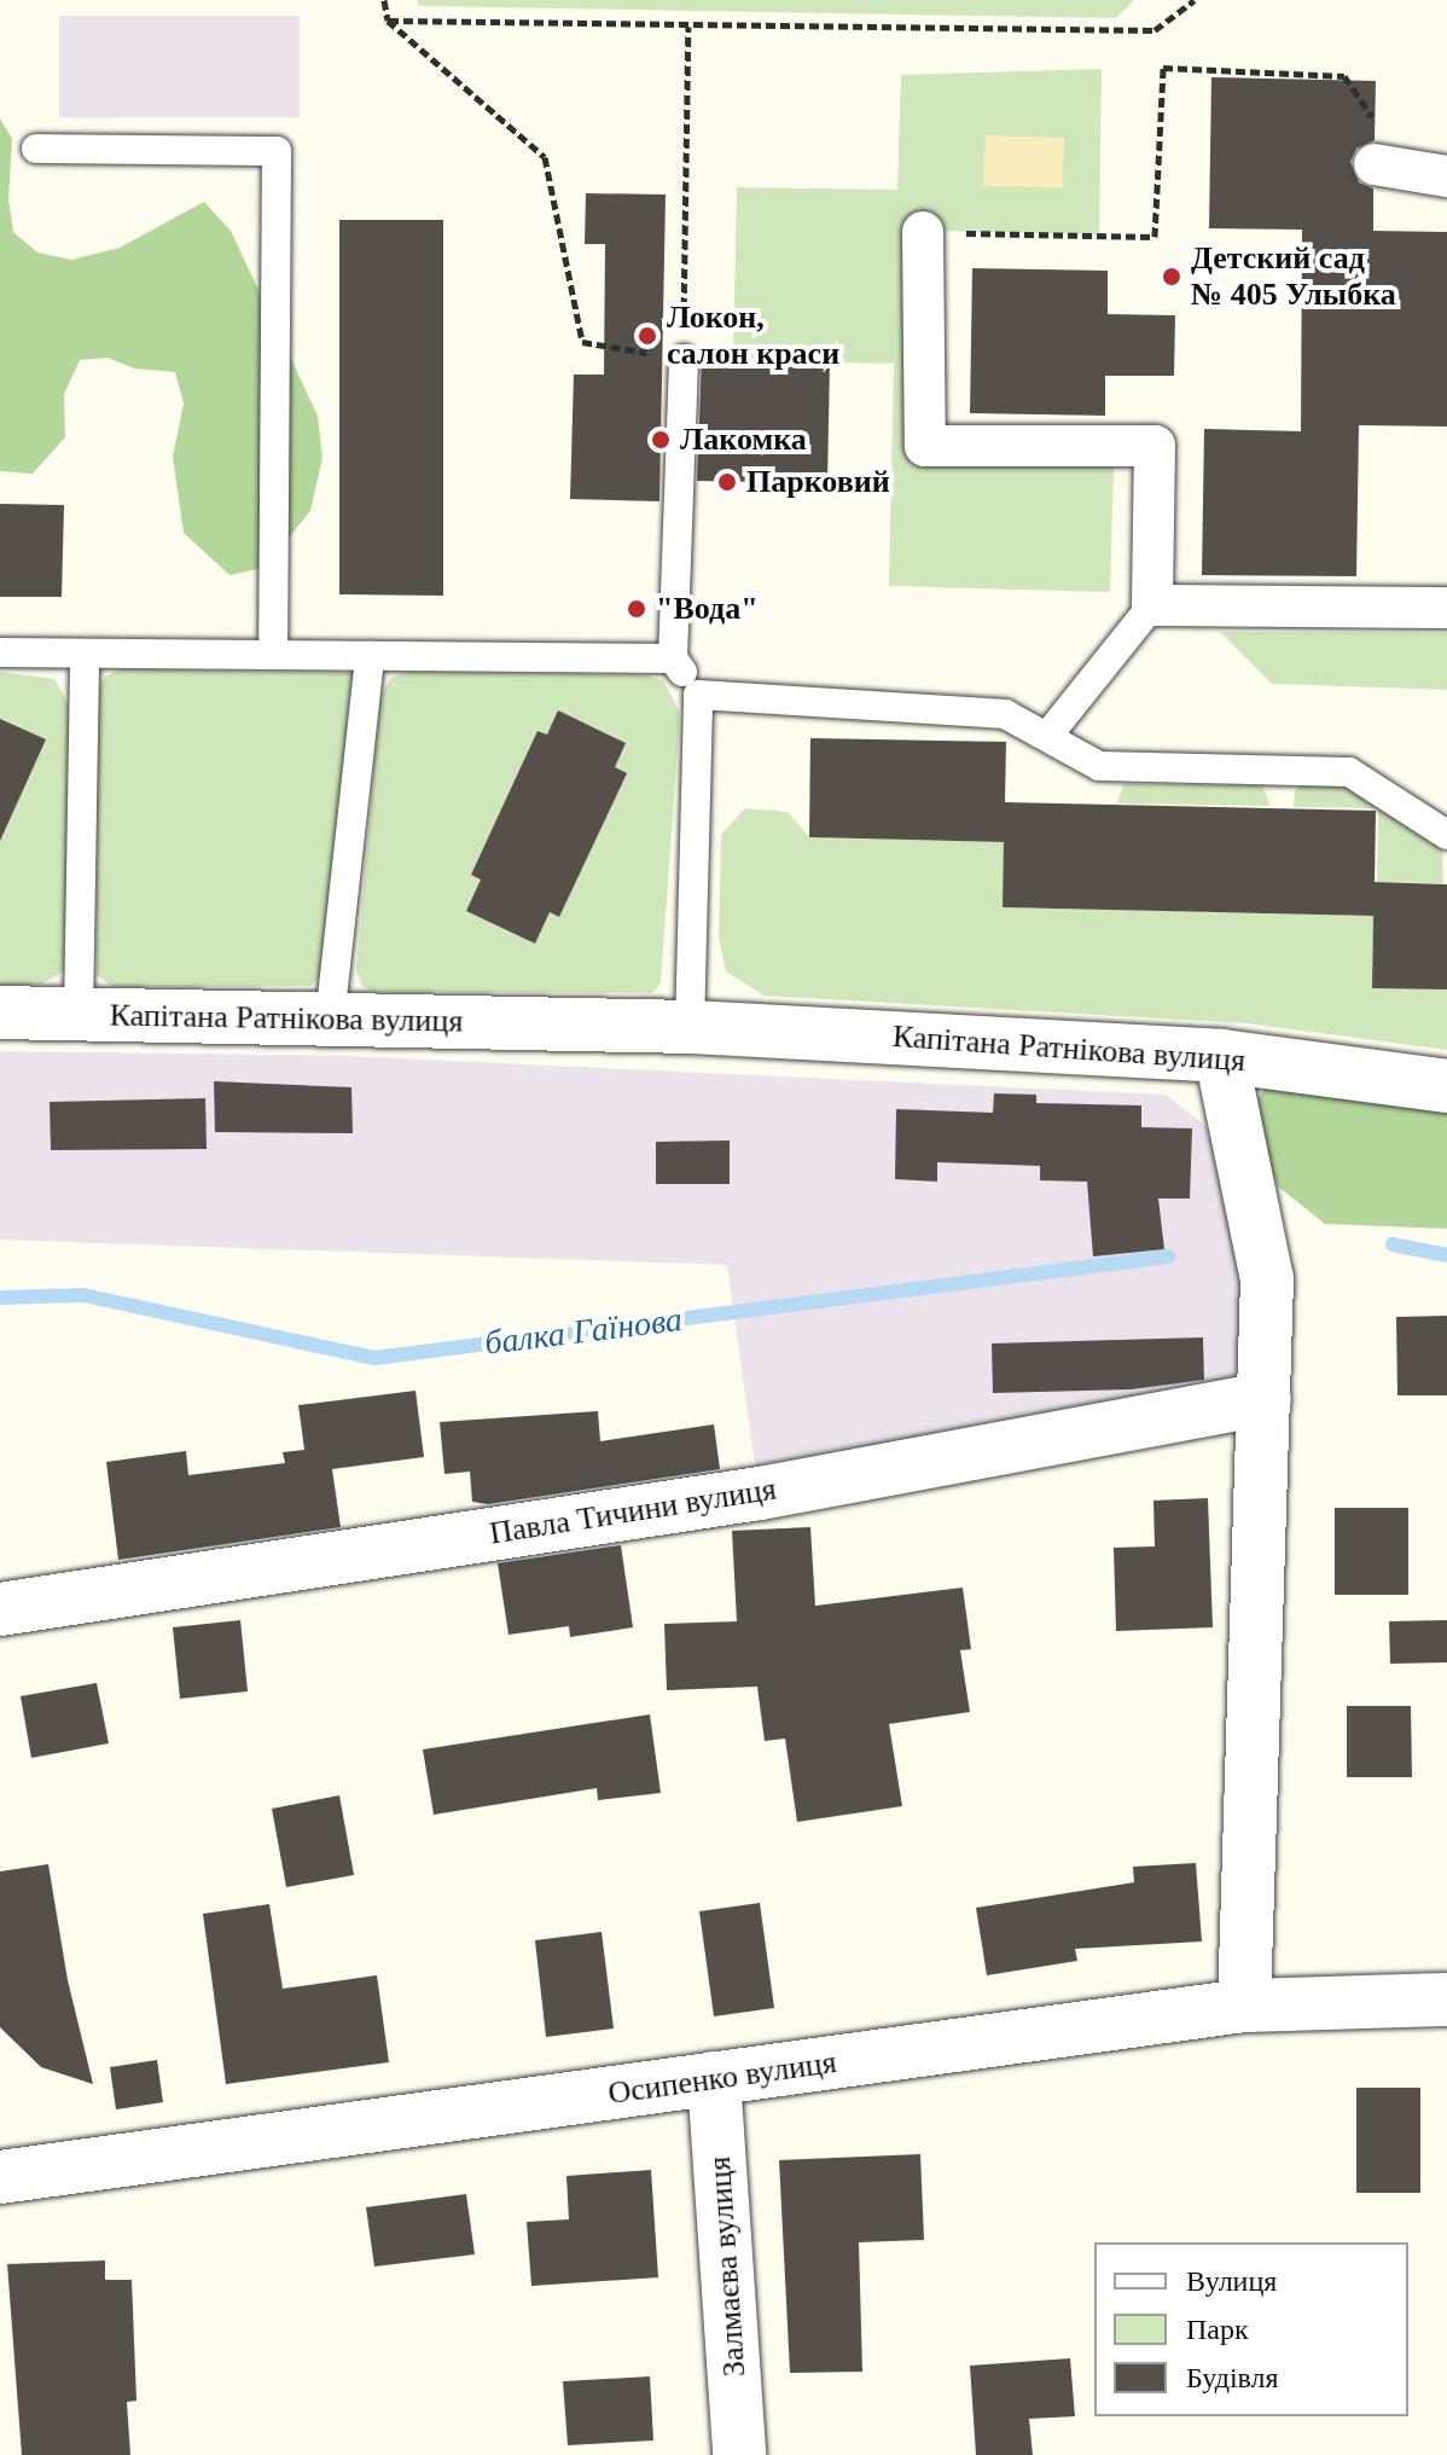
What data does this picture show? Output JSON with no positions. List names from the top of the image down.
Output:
{
  "streets": {
    "street": [
      "Капітана Ратнікова вулиця",
      "Павла Тичини вулиця",
      "Осипенко вулиця",
      "Залмаєва вулиця"
    ]
  },
  "crossings": [
    ["Осипенко вулиця", "Залмаєва вулиця"]
  ],
  "water": ["балка Гаїнова"],
  "places": [
    "Детский сад № 405 Улыбка",
    "Локон, салон краси",
    "Лакомка",
    "Парковий",
    "\"Вода\""
  ],
  "legend": ["Вулиця", "Парк", "Будівля"]
}
